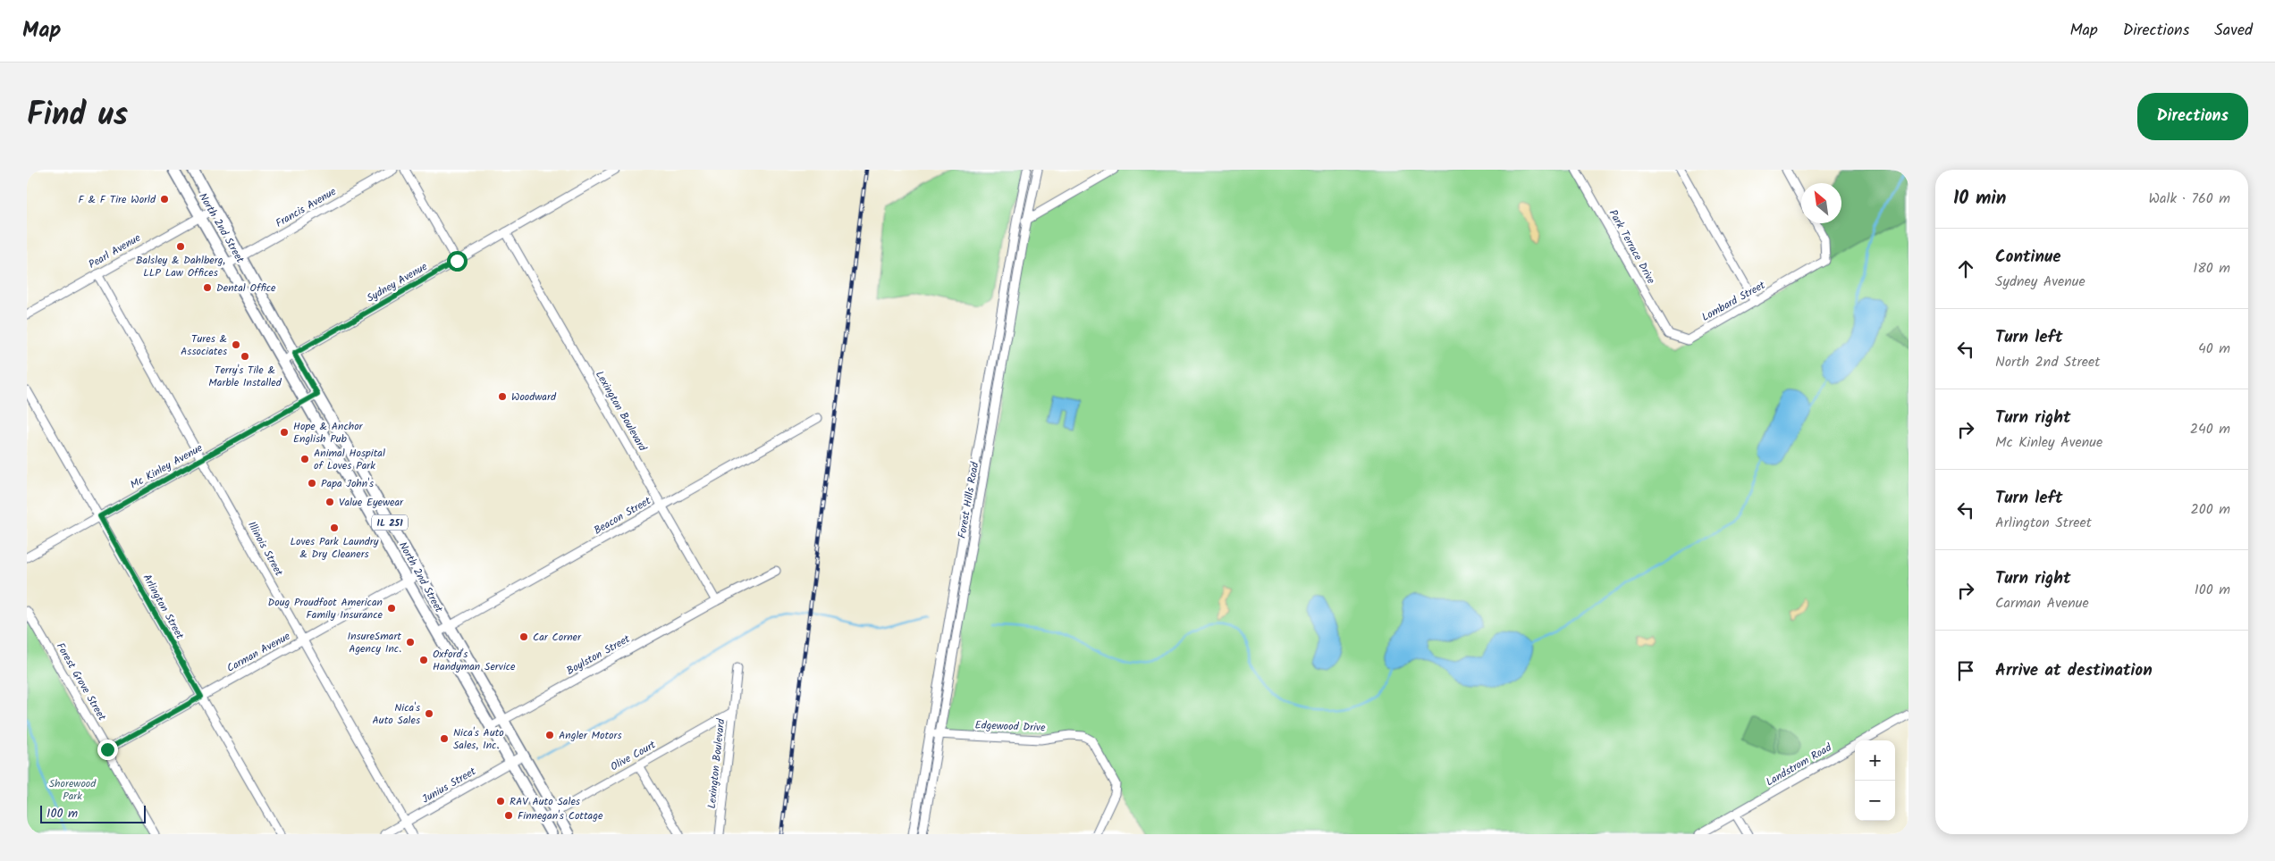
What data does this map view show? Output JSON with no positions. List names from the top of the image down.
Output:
{
  "streets": {
    "main road": ["North 2nd Street", "IL 251"],
    "street": [
      "Francis Avenue",
      "Park Terrace Drive",
      "Pearl Avenue",
      "Sydney Avenue",
      "Lombard Street",
      "Lexington Boulevard",
      "Mc Kinley Avenue",
      "Forest Hills Road",
      "Beacon Street",
      "Illinois Street",
      "Arlington Street",
      "Carman Avenue",
      "Boylston Street",
      "Forest Grove Street",
      "Edgewood Drive",
      "Olive Court",
      "Landstrom Road",
      "Junius Street"
    ]
  },
  "crossings": [
    ["Francis Avenue", "North 2nd Street"],
    ["North 2nd Street", "Pearl Avenue"],
    ["North 2nd Street", "Sydney Avenue"],
    ["North 2nd Street", "Mc Kinley Avenue"],
    ["North 2nd Street", "Beacon Street"],
    ["North 2nd Street", "Carman Avenue"],
    ["North 2nd Street", "Boylston Street"],
    ["North 2nd Street", "Olive Court"],
    ["North 2nd Street", "Junius Street"],
    ["Park Terrace Drive", "Lombard Street"],
    ["Pearl Avenue", "Illinois Street"],
    ["Sydney Avenue", "Lexington Boulevard"],
    ["Lexington Boulevard", "Beacon Street"],
    ["Lexington Boulevard", "Boylston Street"],
    ["Lexington Boulevard", "Olive Court"],
    ["Mc Kinley Avenue", "Illinois Street"],
    ["Mc Kinley Avenue", "Arlington Street"],
    ["Forest Hills Road", "Edgewood Drive"],
    ["Illinois Street", "Carman Avenue"],
    ["Illinois Street", "Junius Street"],
    ["Arlington Street", "Carman Avenue"],
    ["Carman Avenue", "Forest Grove Street"]
  ],
  "parks": ["Shorewood Park"],
  "places": [
    "F & F Tire World",
    "Balsley & Dahlberg, LLP Law Offices",
    "Dental Office",
    "Tures & Associates",
    "Terry's Tile & Marble Installed",
    "Woodward",
    "Hope & Anchor English Pub",
    "Animal Hospital of Loves Park",
    "Papa John's",
    "Value Eyewear",
    "Loves Park Laundry & Dry Cleaners",
    "Doug Proudfoot American Family Insurance",
    "Car Corner",
    "InsureSmart Agency Inc.",
    "Oxford's Handyman Service",
    "Nica's Auto Sales",
    "Angler Motors",
    "Nica's Auto Sales, Inc.",
    "RAV Auto Sales",
    "Finnegan's Cottage"
  ],
  "scale_bar": "100 m",
  "north": "top left",
  "page": {
    "header": "Map",
    "nav": ["Map", "Directions", "Saved"],
    "title": "Find us",
    "buttons": "Directions",
    "heading": ["10 min", "Walk · 760 m"],
    "list": [
      ["Continue", "Sydney Avenue", "180 m"],
      ["Turn left", "North 2nd Street", "40 m"],
      ["Turn right", "Mc Kinley Avenue", "240 m"],
      ["Turn left", "Arlington Street", "200 m"],
      ["Turn right", "Carman Avenue", "100 m"],
      "Arrive at destination"
    ],
    "map_buttons": ["+", "−"],
    "scale": "100 m"
  }
}
